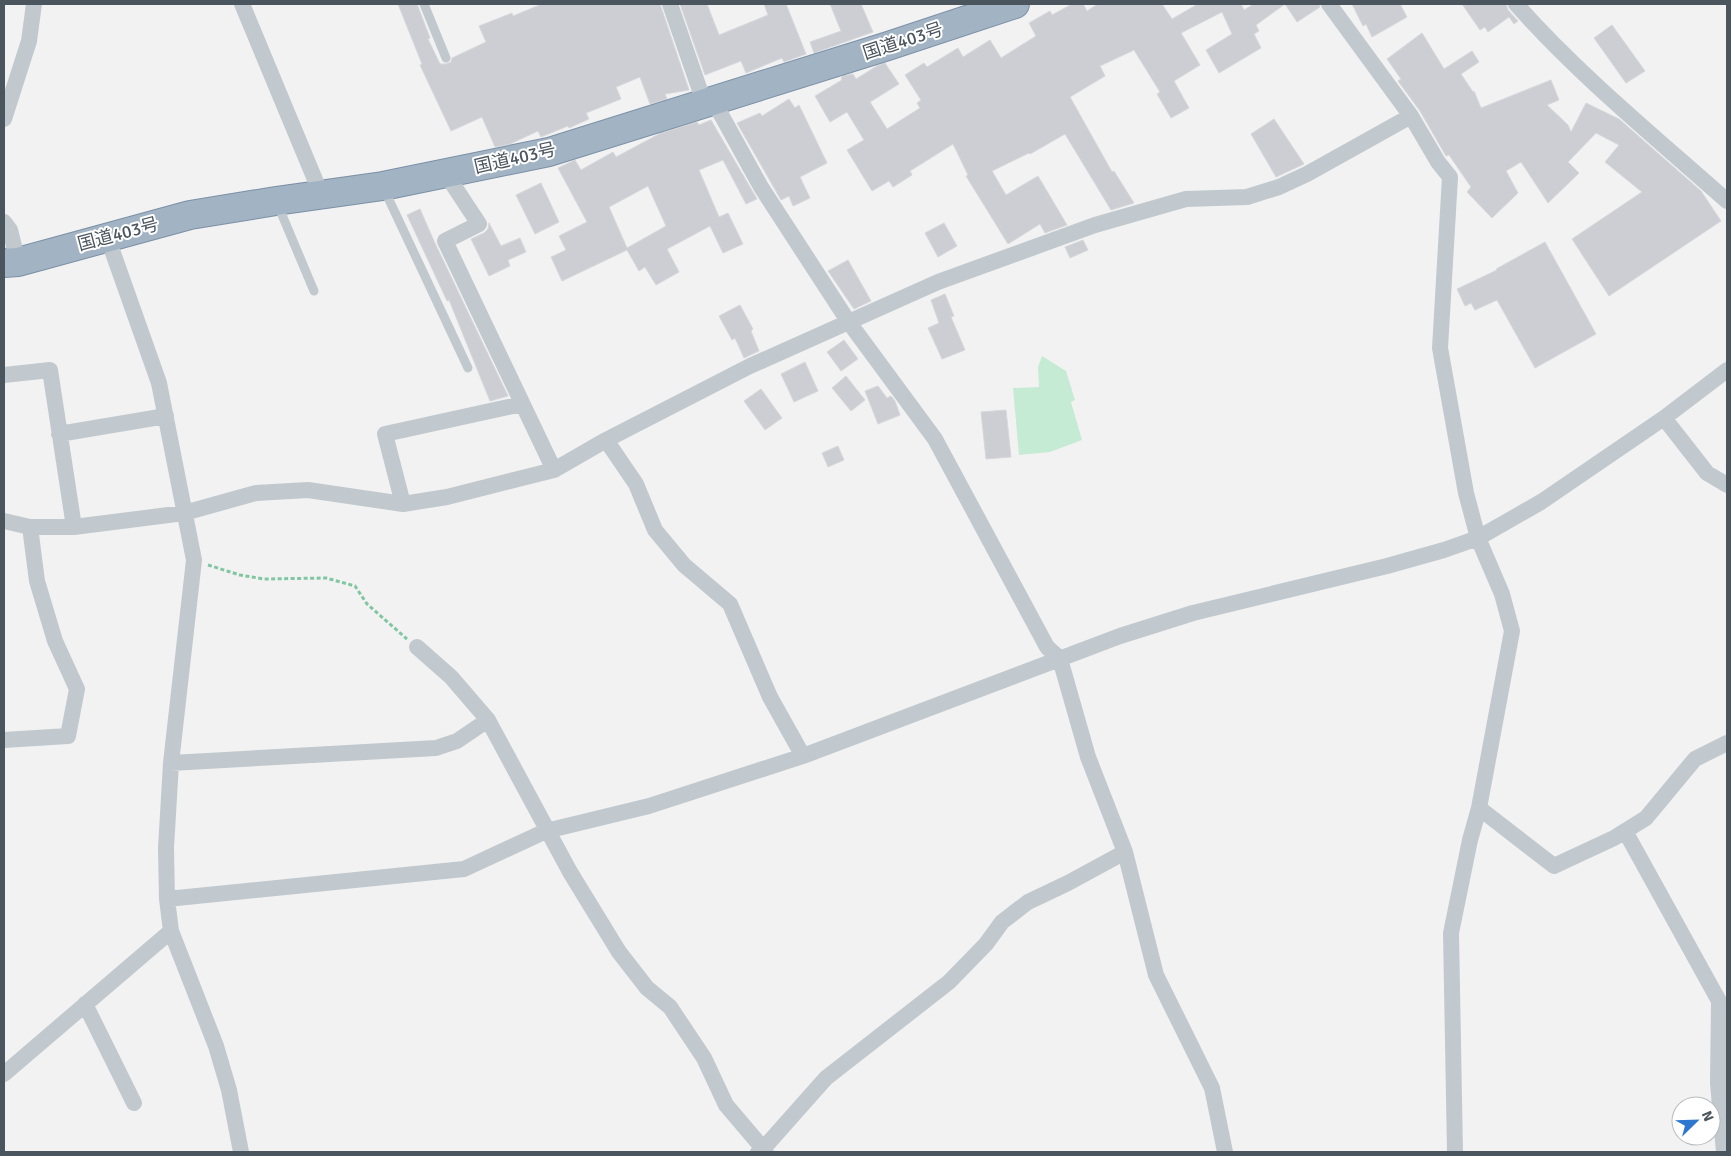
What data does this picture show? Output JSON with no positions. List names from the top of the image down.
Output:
{
  "streets": {
    "highway": ["国道403号"]
  },
  "north": "top right"
}
